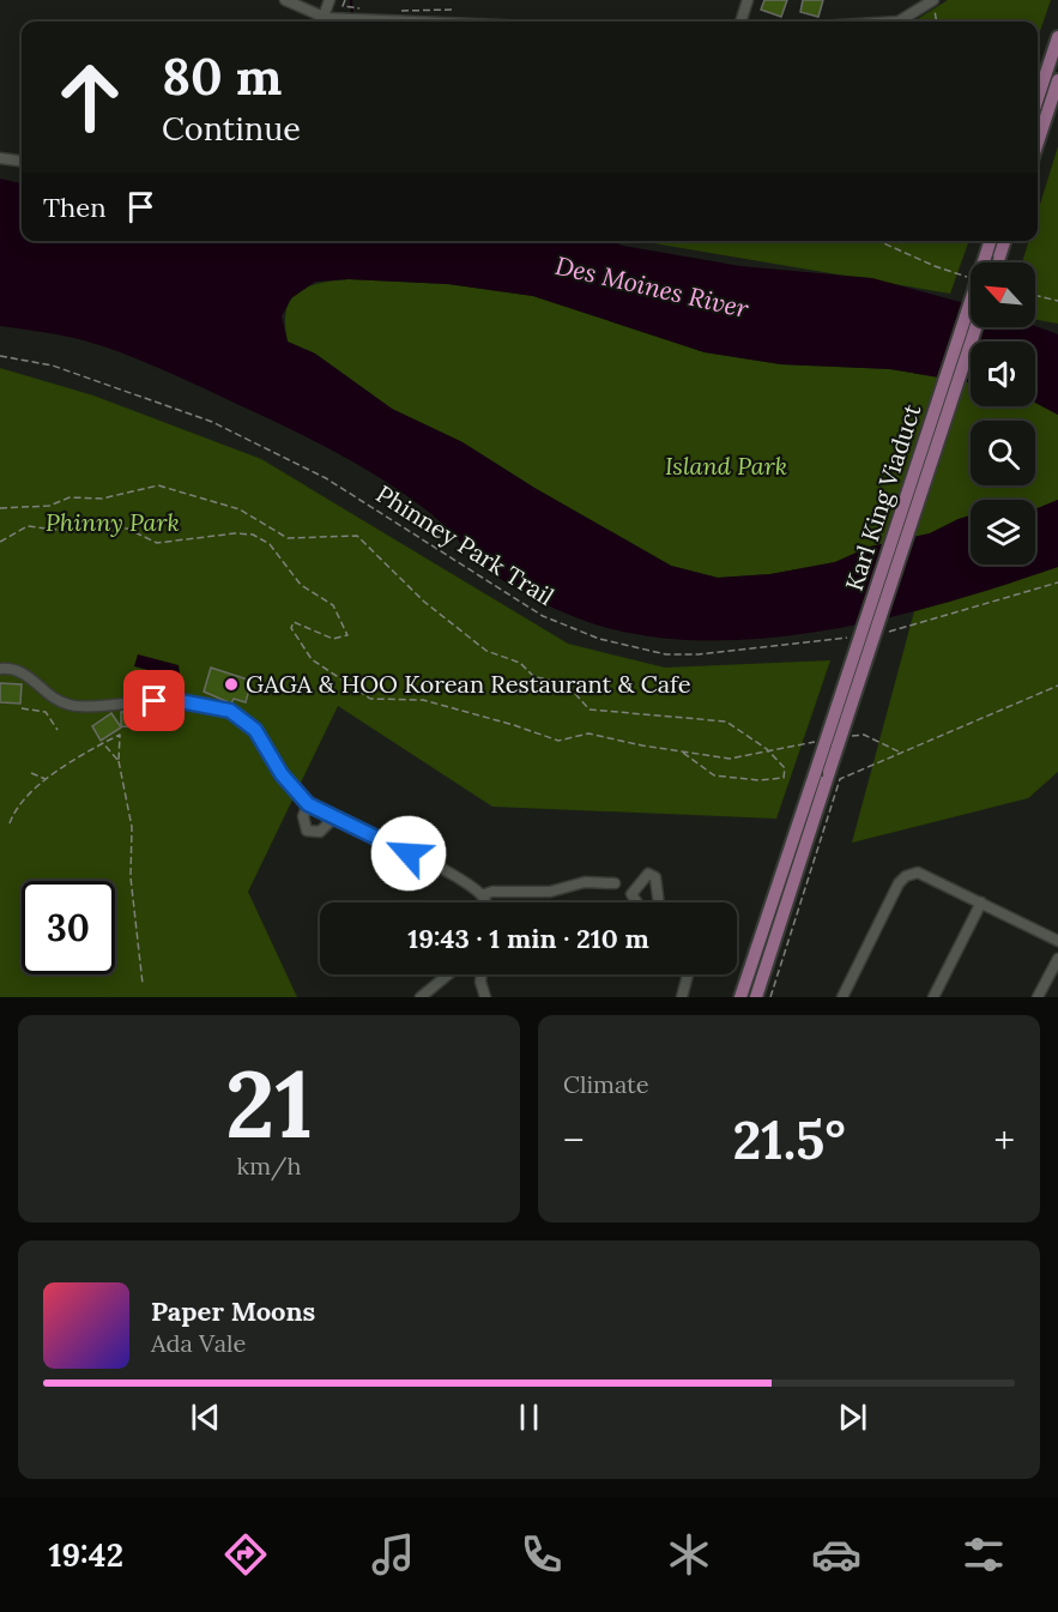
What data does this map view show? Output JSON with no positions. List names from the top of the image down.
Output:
{
  "streets": {
    "main road": ["Karl King Viaduct"],
    "path": ["Phinney Park Trail"]
  },
  "water": ["Des Moines River"],
  "parks": ["Island Park", "Phinny Park"],
  "places": ["GAGA & HOO Korean Restaurant & Cafe"],
  "north": "top left",
  "page": {
    "turn": ["80 m", "Continue"],
    "then": "Then",
    "limit": "30",
    "trip": "19:43 · 1 min · 210 m",
    "tile": [
      ["21", "km/h"],
      "Climate"
    ],
    "heat": ["−", "21.5°", "+"],
    "song": ["Paper Moons", "Ada Vale"],
    "tabs": "19:42"
  }
}
